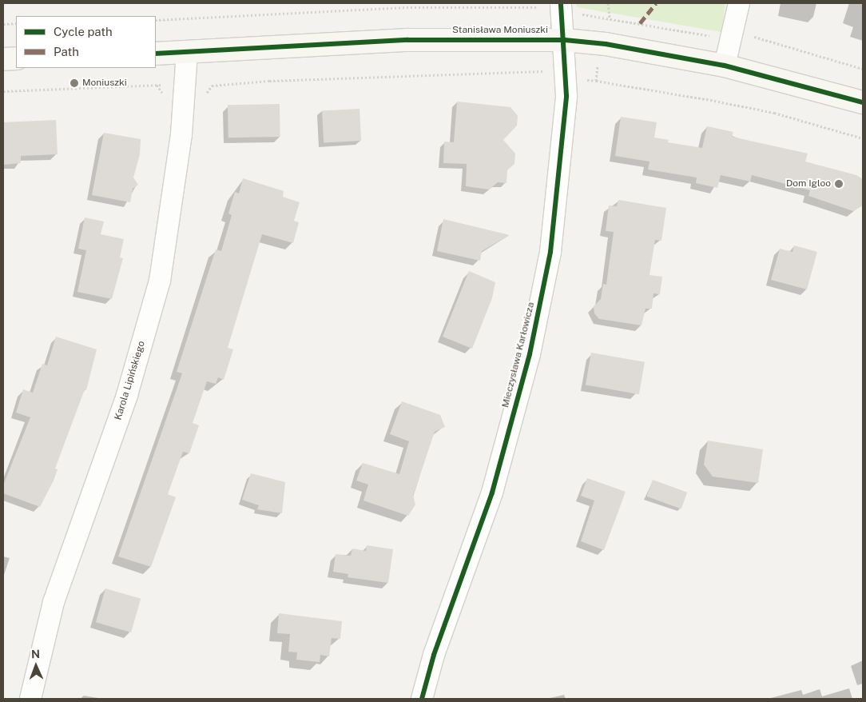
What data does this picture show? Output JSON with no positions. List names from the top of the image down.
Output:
{
  "streets": {
    "street": ["Stanisława Moniuszki", "Mieczysława Karłowicza", "Karola Lipińskiego"]
  },
  "crossings": [
    ["Stanisława Moniuszki", "Mieczysława Karłowicza"],
    ["Stanisława Moniuszki", "Karola Lipińskiego"]
  ],
  "places": ["Moniuszki", "Dom Igloo"],
  "legend": ["Cycle path", "Path"],
  "north": "top"
}
